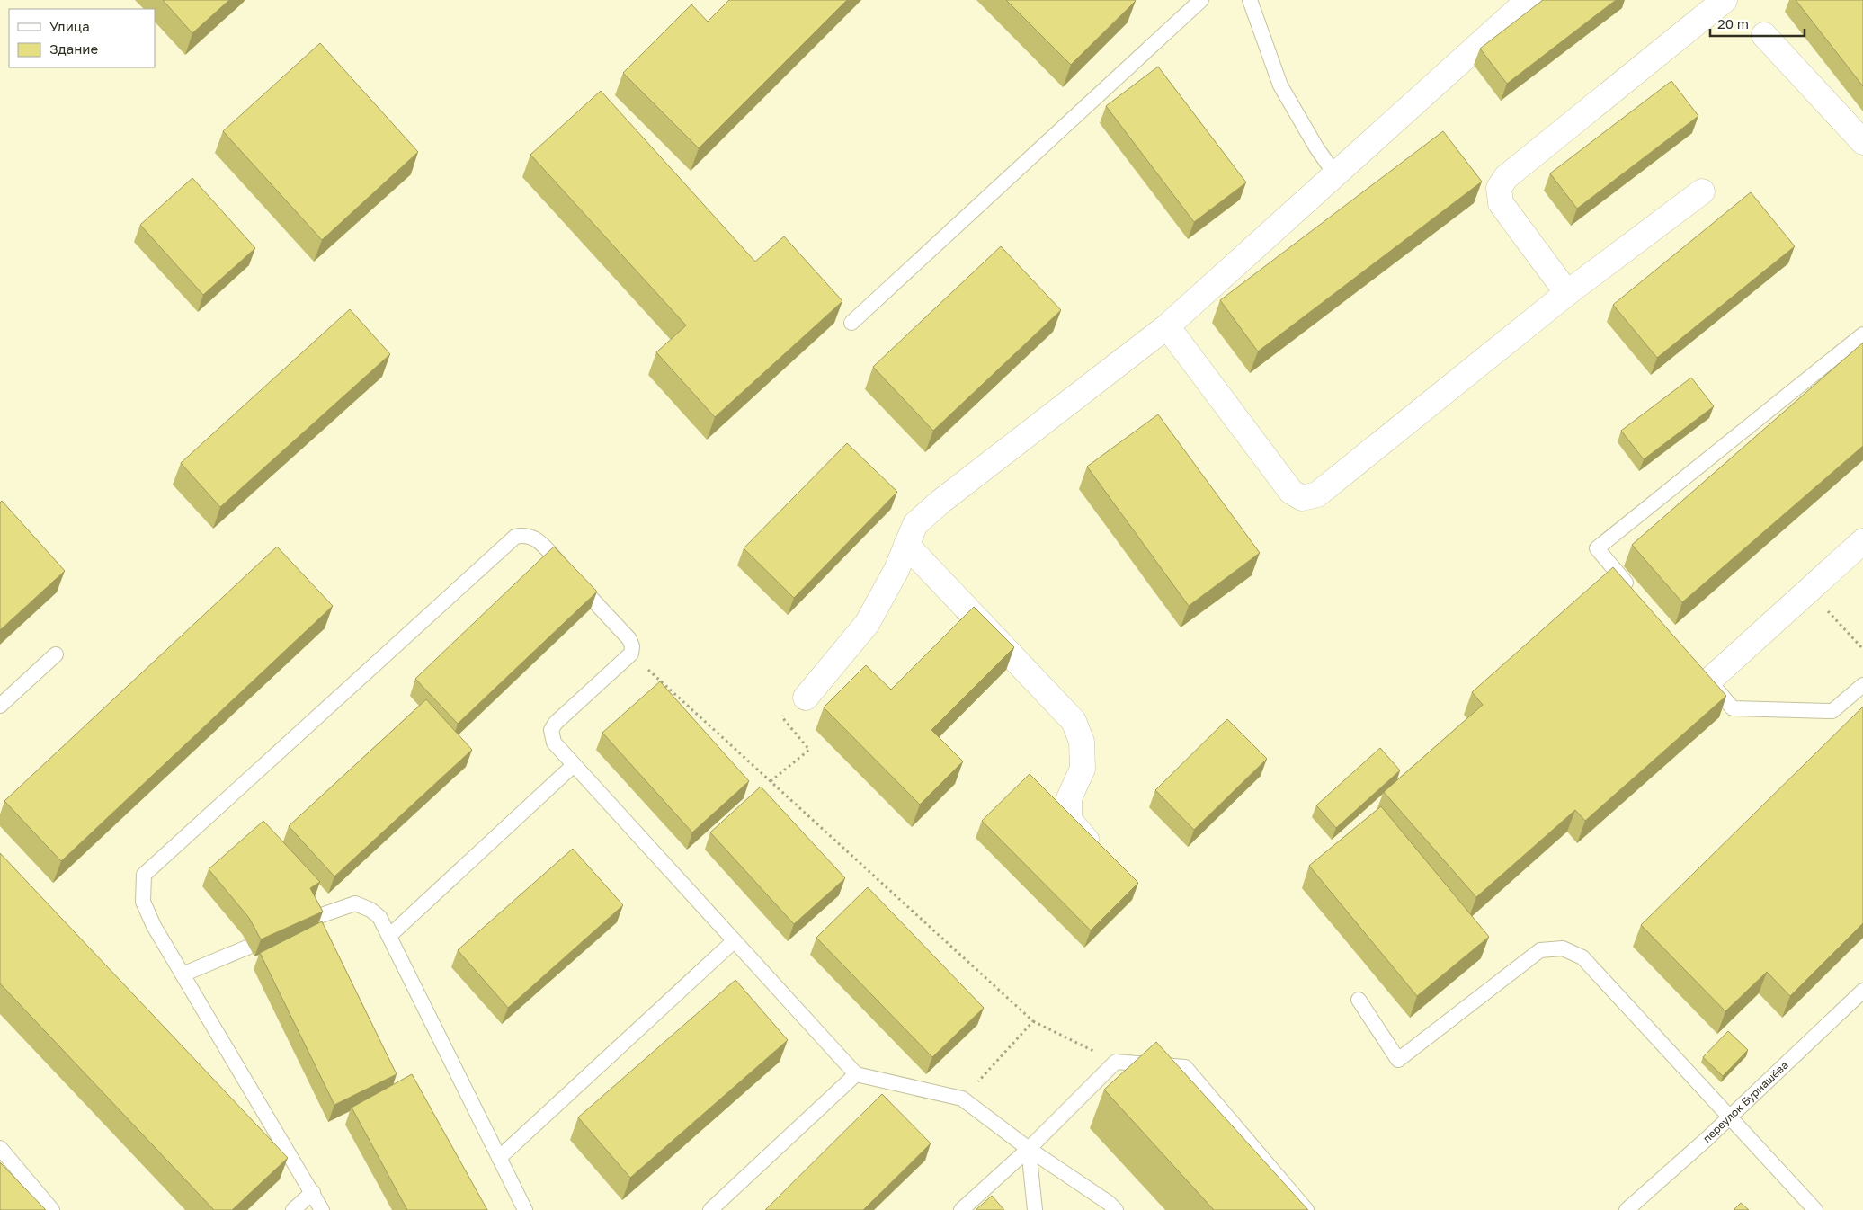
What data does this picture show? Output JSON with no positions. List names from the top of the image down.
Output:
{
  "streets": {
    "lane": ["переулок Бурнашёва"]
  },
  "legend": ["Улица", "Здание"],
  "scale_bar": "20 m"
}
